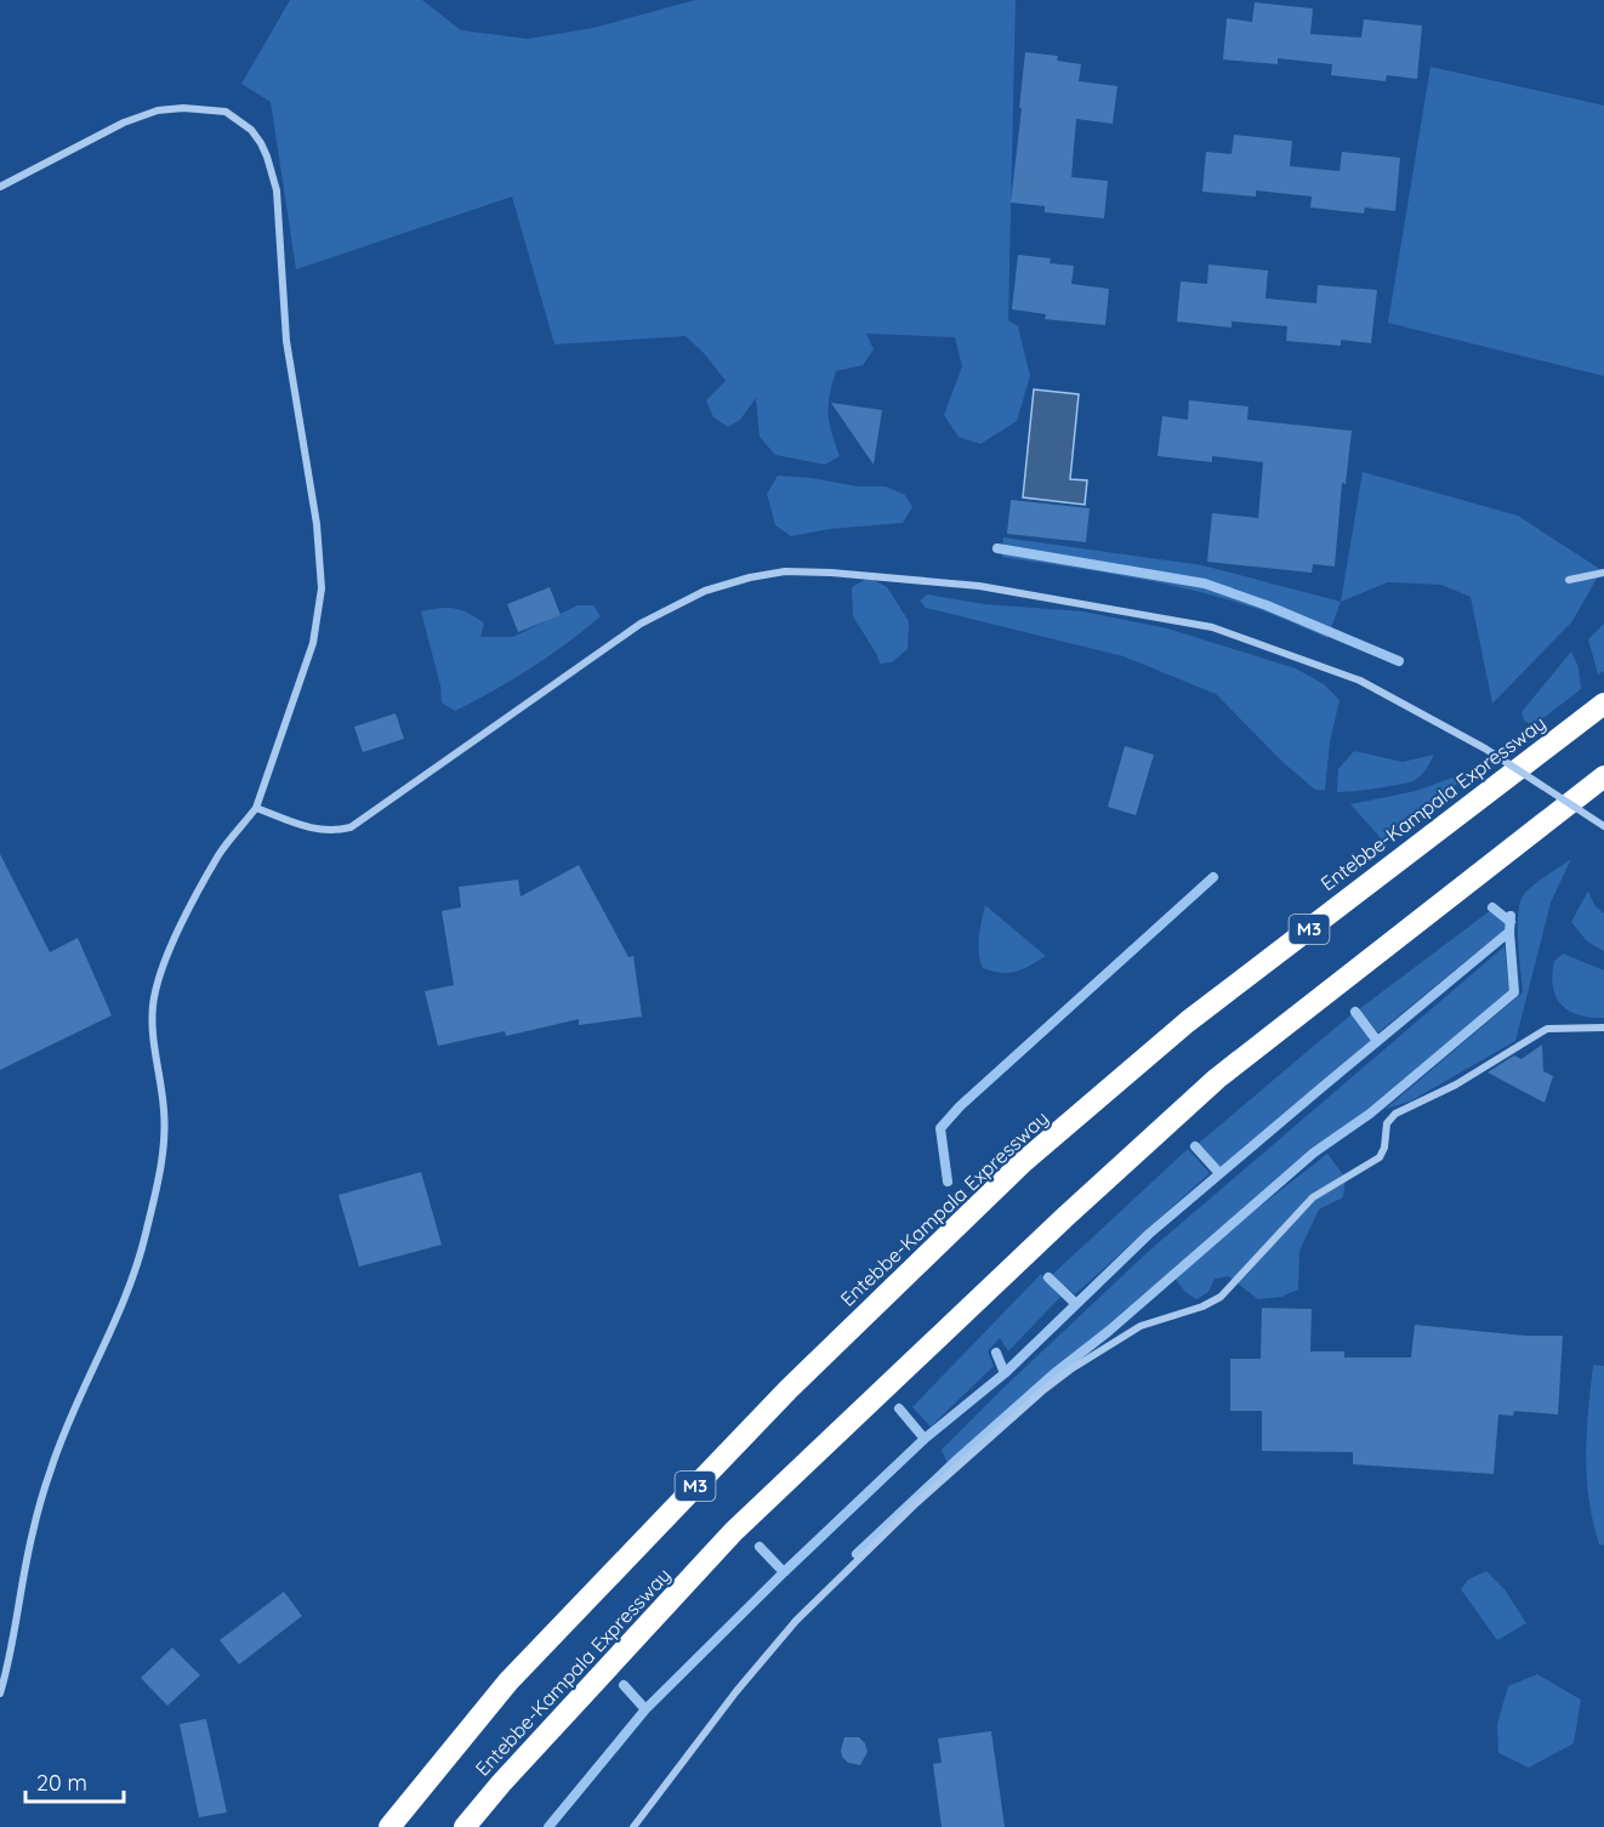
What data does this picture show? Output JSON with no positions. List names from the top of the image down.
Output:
{
  "streets": {
    "highway": ["Entebbe-Kampala Expressway", "M3"]
  },
  "scale_bar": "20 m"
}
